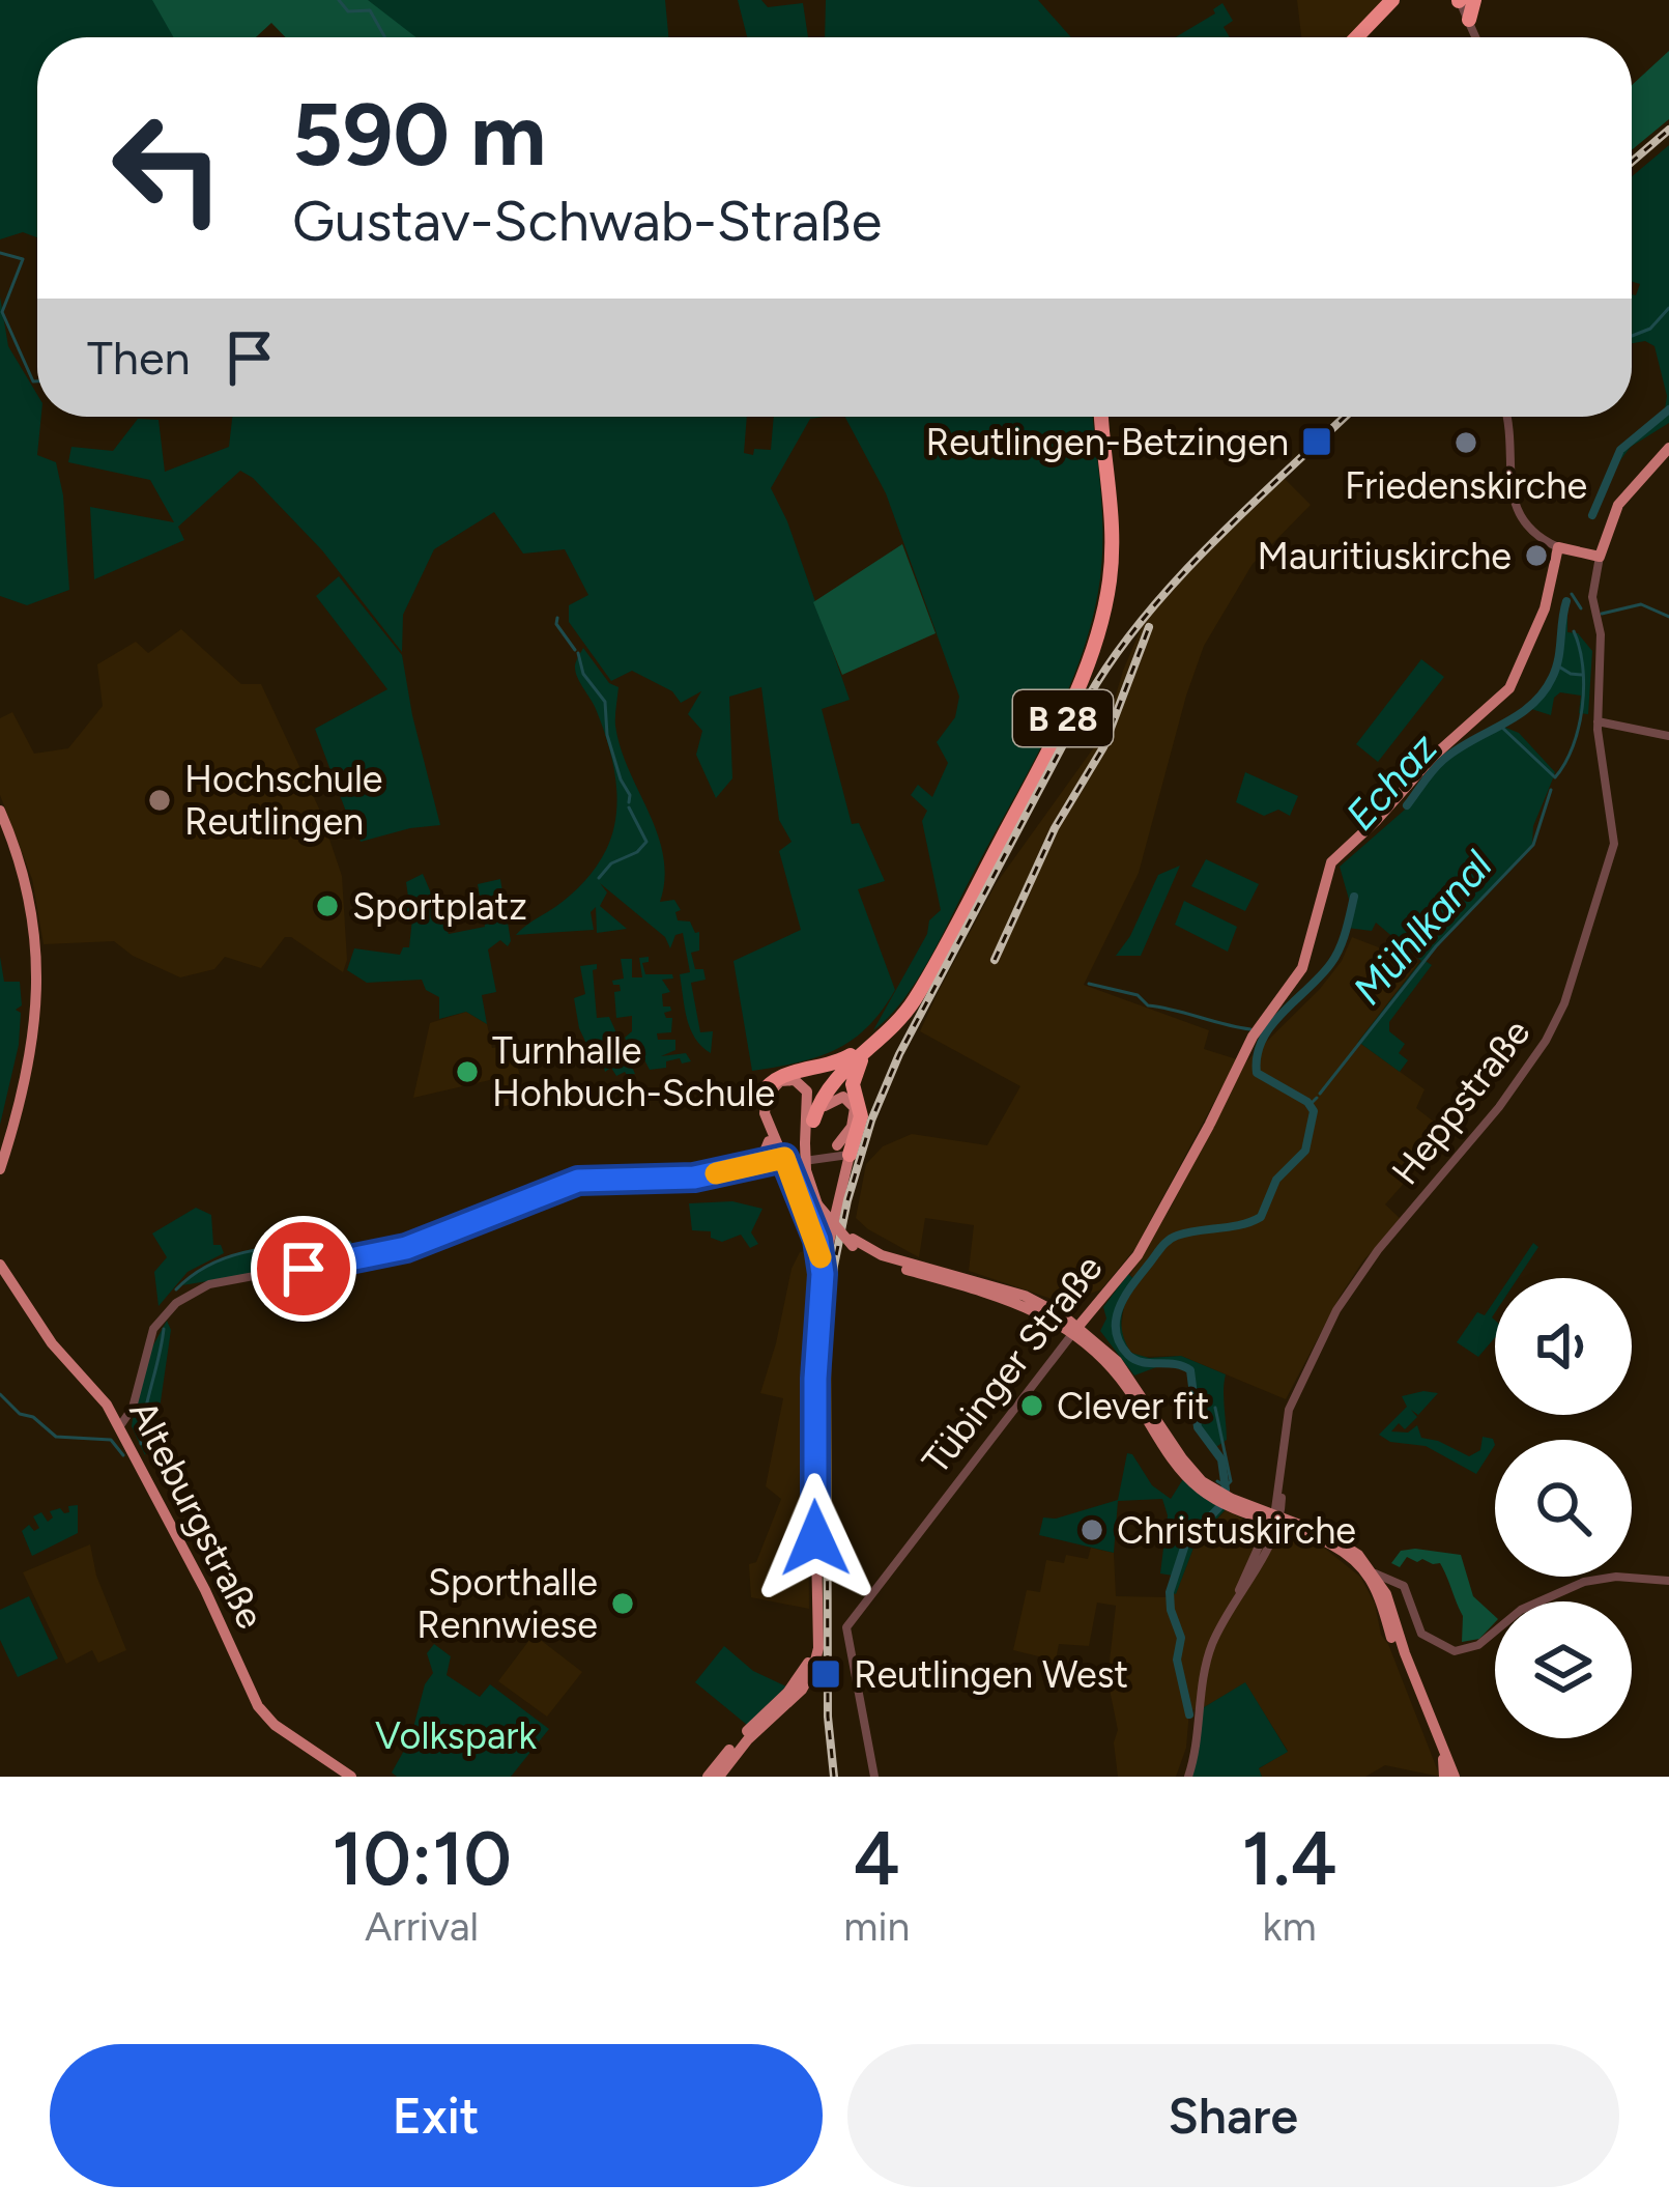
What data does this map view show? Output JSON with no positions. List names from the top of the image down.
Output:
{
  "streets": {
    "highway": ["B 28"],
    "main road": ["Tübinger Straße", "Alteburgstraße"],
    "street": ["Heppstraße"]
  },
  "crossings": [
    ["B 28", "Heppstraße"],
    ["B 28", "Tübinger Straße"]
  ],
  "water": ["Echaz", "Mühlkanal"],
  "parks": ["Volkspark"],
  "places": {
    "transit": ["Reutlingen-Betzingen", "Reutlingen West"],
    "other": [
      "Friedenskirche",
      "Mauritiuskirche",
      "Hochschule Reutlingen",
      "Sportplatz",
      "Turnhalle Hohbuch-Schule",
      "Clever fit",
      "Christuskirche",
      "Sporthalle Rennwiese"
    ]
  },
  "page": {
    "turn": ["590 m", "Gustav-Schwab-Straße"],
    "then": "Then",
    "eta": [
      "10:10",
      "Arrival",
      "4",
      "min",
      "1.4",
      "km"
    ],
    "buttons": ["Exit", "Share"]
  }
}
